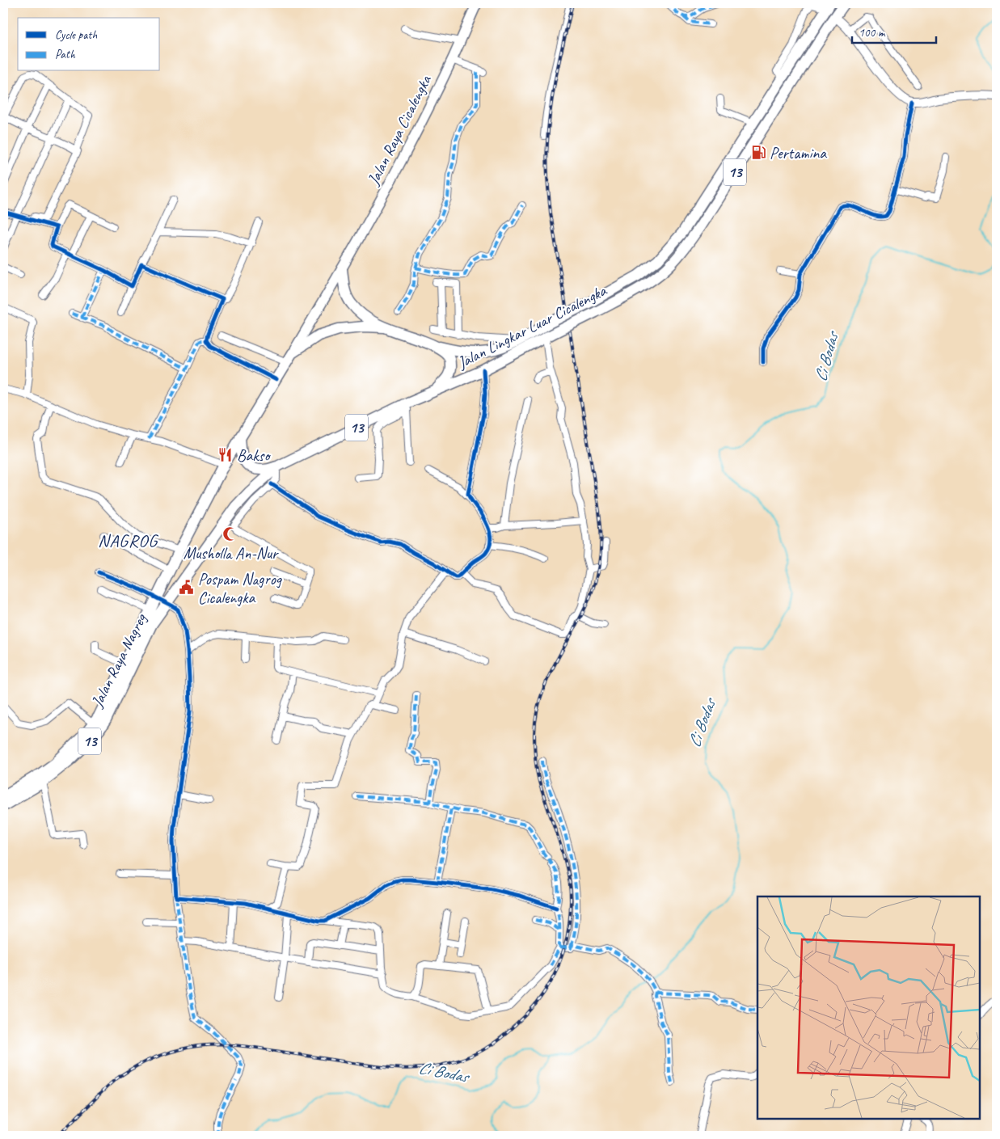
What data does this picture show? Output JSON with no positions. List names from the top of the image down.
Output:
{
  "streets": {
    "highway": ["13", "Jalan Lingkar Luar Cicalengka", "Jalan Raya Nagreg"],
    "main road": ["Jalan Raya Cicalengka"]
  },
  "crossings": [
    ["Jalan Raya Cicalengka", "13"],
    ["13", "Jalan Lingkar Luar Cicalengka"],
    ["13", "Jalan Raya Nagreg"],
    ["Jalan Lingkar Luar Cicalengka", "Jalan Raya Nagreg"]
  ],
  "districts": ["NAGROG"],
  "water": ["Ci Bodas"],
  "places": {
    "fuel station": ["Pertamina"],
    "restaurant": ["Bakso"],
    "mosque": ["Musholla An-Nur"],
    "public building": ["Pospam Nagrog Cicalengka"]
  },
  "legend": ["Cycle path", "Path"],
  "scale_bar": "100 m"
}
